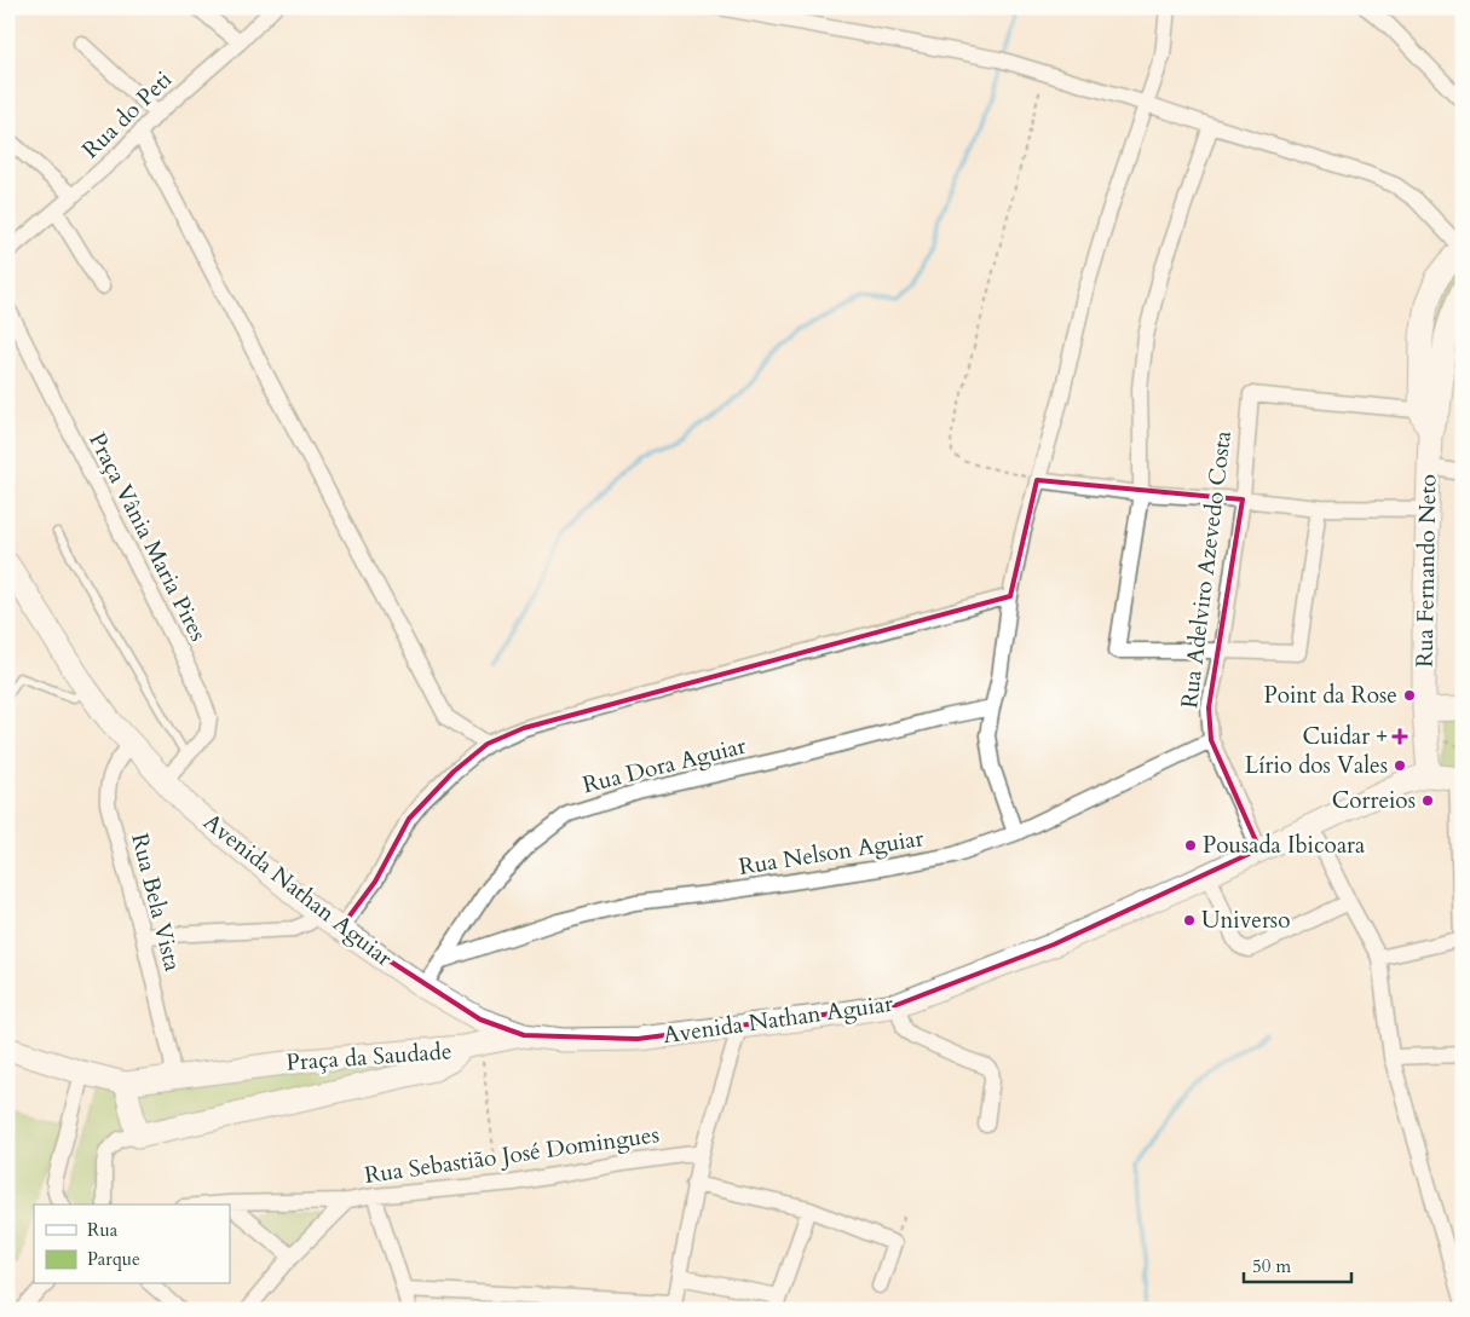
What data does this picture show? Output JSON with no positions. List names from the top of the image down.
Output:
{
  "streets": {
    "main road": ["Rua Fernando Neto", "Avenida Nathan Aguiar", "Praça da Saudade"],
    "street": [
      "Rua do Peti",
      "Praça Vânia Maria Pires",
      "Rua Adelviro Azevedo Costa",
      "Rua Dora Aguiar",
      "Rua Nelson Aguiar",
      "Rua Bela Vista",
      "Rua Sebastião José Domingues"
    ]
  },
  "crossings": [
    ["Praça Vânia Maria Pires", "Avenida Nathan Aguiar"],
    ["Rua Adelviro Azevedo Costa", "Rua Fernando Neto"],
    ["Rua Adelviro Azevedo Costa", "Rua Nelson Aguiar"],
    ["Rua Adelviro Azevedo Costa", "Avenida Nathan Aguiar"],
    ["Rua Fernando Neto", "Avenida Nathan Aguiar"],
    ["Rua Dora Aguiar", "Rua Nelson Aguiar"],
    ["Rua Dora Aguiar", "Avenida Nathan Aguiar"],
    ["Avenida Nathan Aguiar", "Rua Bela Vista"],
    ["Rua Bela Vista", "Praça da Saudade"]
  ],
  "places": {
    "other": [
      "Point da Rose",
      "Lírio dos Vales",
      "Correios",
      "Pousada Ibicoara",
      "Universo"
    ],
    "health": ["Cuidar +"]
  },
  "legend": ["Rua", "Parque"],
  "scale_bar": "50 m"
}
